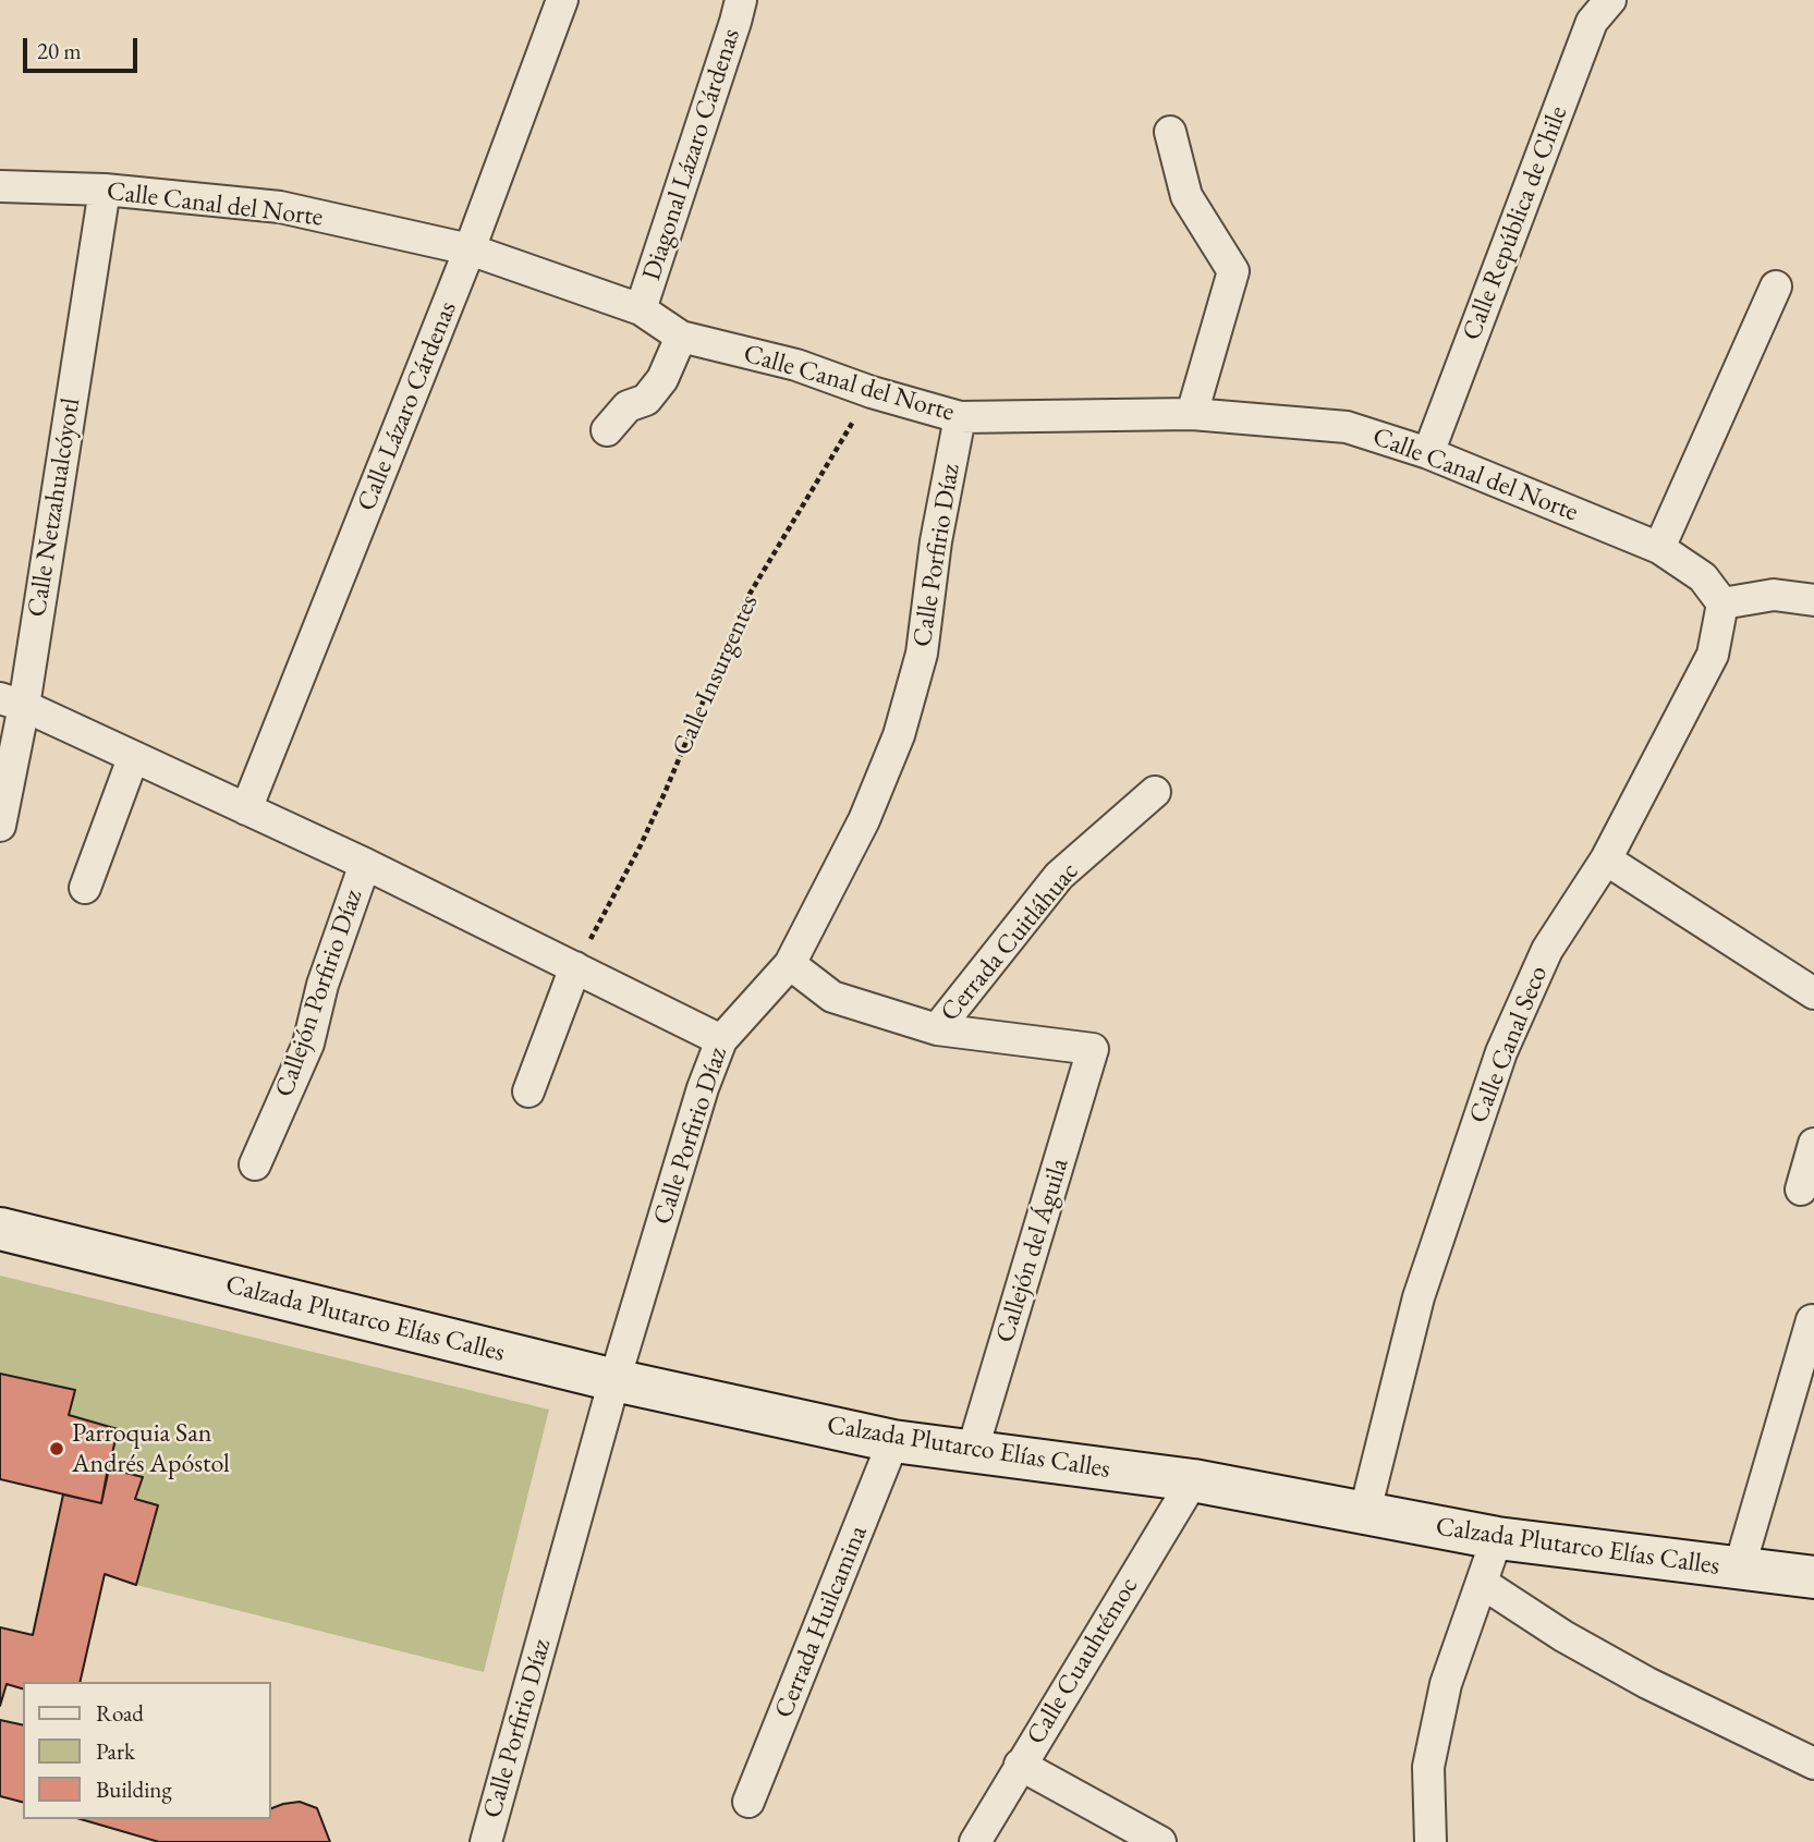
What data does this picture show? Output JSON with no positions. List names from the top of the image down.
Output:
{
  "streets": {
    "main road": ["Calzada Plutarco Elías Calles"],
    "street": [
      "Diagonal Lázaro Cárdenas",
      "Calle Canal del Norte",
      "Calle República de Chile",
      "Calle Lázaro Cárdenas",
      "Calle Netzahualcóyotl",
      "Calle Porfirio Díaz",
      "Cerrada Cuitláhuac",
      "Callejón Porfirio Díaz",
      "Calle Canal Seco",
      "Callejón del Águila",
      "Cerrada Huilcamina",
      "Calle Cuauhtémoc"
    ],
    "path": ["Calle Insurgentes"]
  },
  "crossings": [
    ["Diagonal Lázaro Cárdenas", "Calle Canal del Norte"],
    ["Calle Canal del Norte", "Calle República de Chile"],
    ["Calle Canal del Norte", "Calle Lázaro Cárdenas"],
    ["Calle Canal del Norte", "Calle Netzahualcóyotl"],
    ["Calle Canal del Norte", "Calle Porfirio Díaz"],
    ["Calle Canal del Norte", "Calle Insurgentes"],
    ["Calle Canal del Norte", "Calle Canal Seco"],
    ["Calle Porfirio Díaz", "Calzada Plutarco Elías Calles"],
    ["Cerrada Cuitláhuac", "Callejón del Águila"],
    ["Calle Canal Seco", "Calzada Plutarco Elías Calles"],
    ["Callejón del Águila", "Calzada Plutarco Elías Calles"],
    ["Calzada Plutarco Elías Calles", "Cerrada Huilcamina"],
    ["Calzada Plutarco Elías Calles", "Calle Cuauhtémoc"]
  ],
  "places": ["Parroquia San Andrés Apóstol"],
  "legend": ["Road", "Park", "Building"],
  "scale_bar": "20 m"
}
